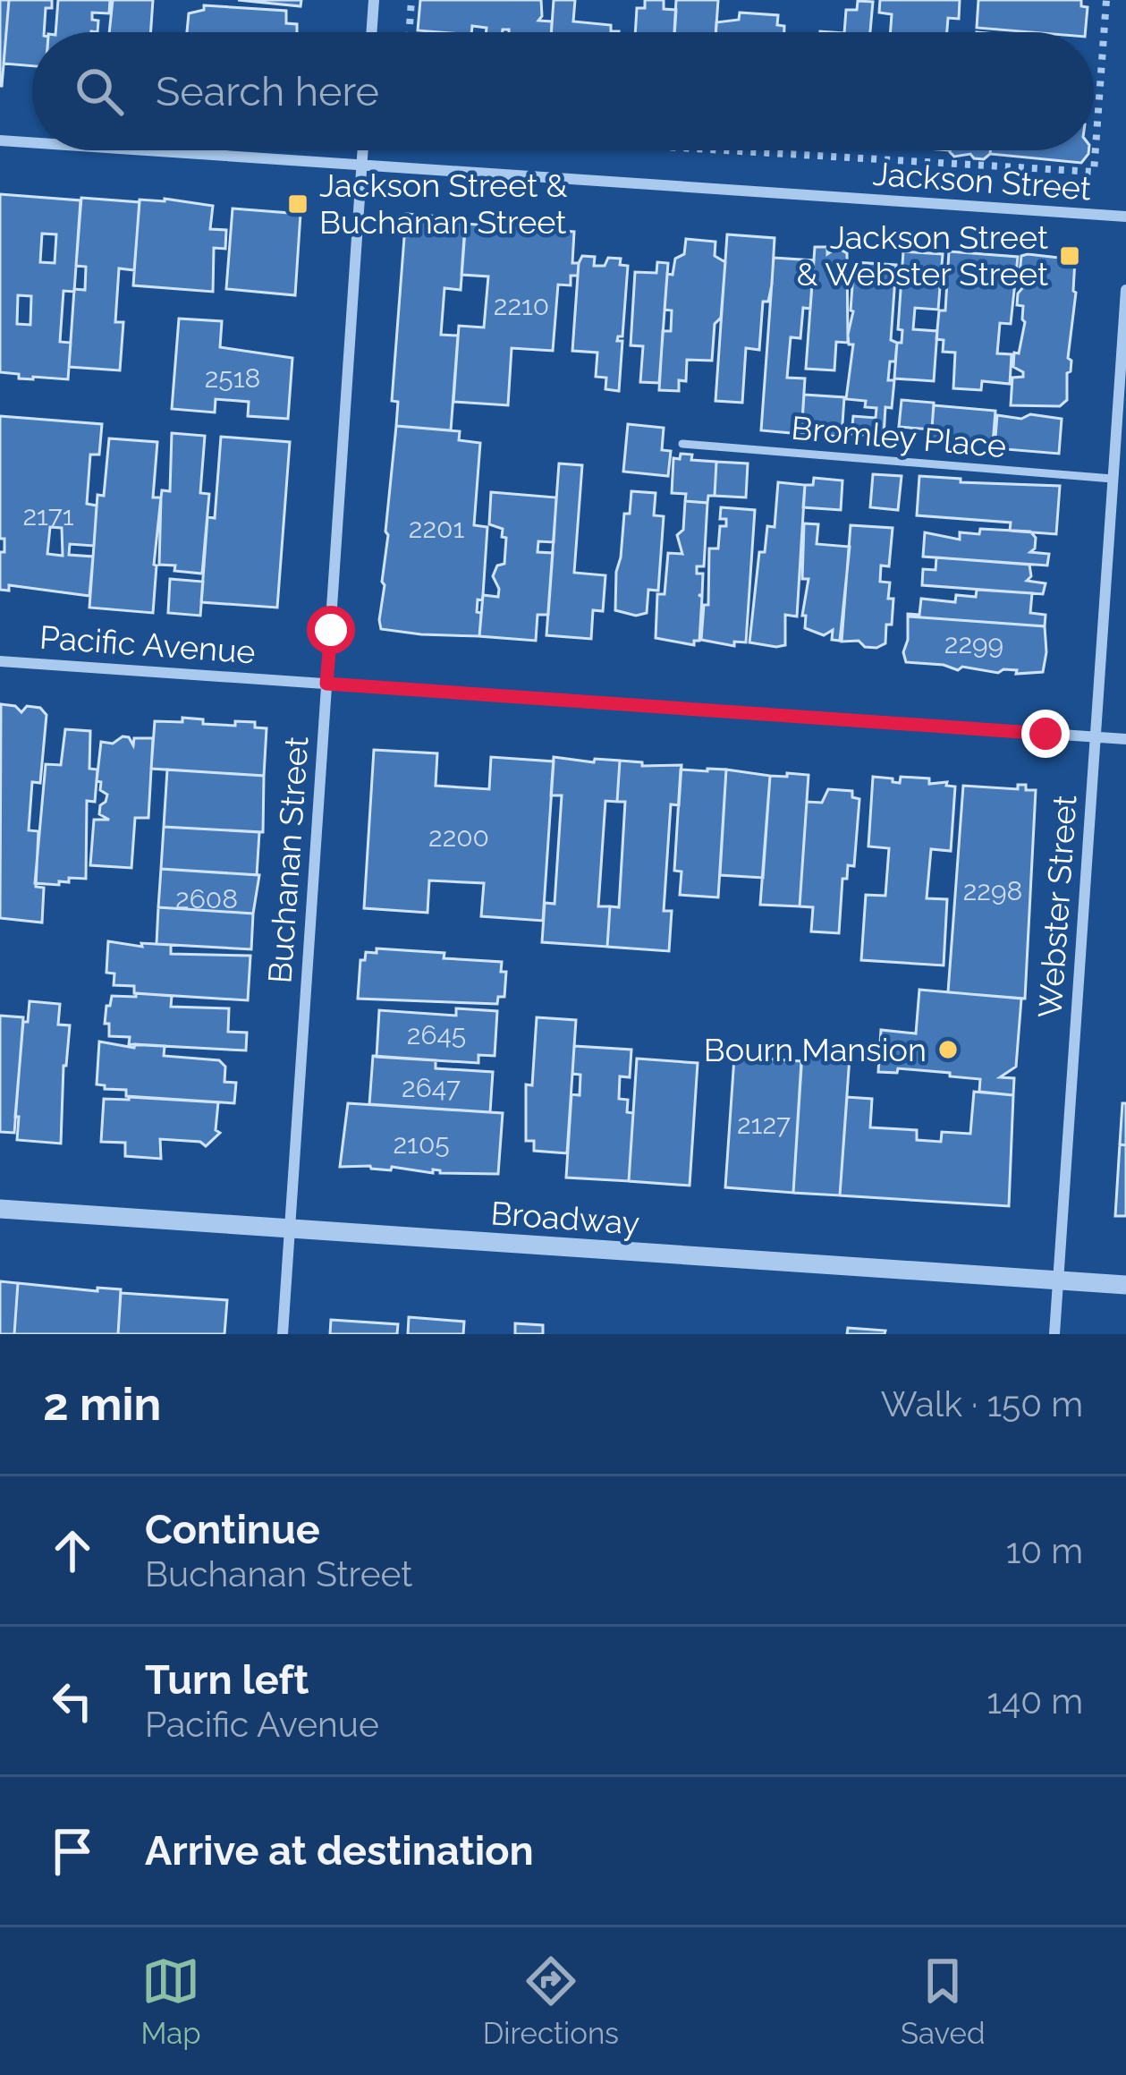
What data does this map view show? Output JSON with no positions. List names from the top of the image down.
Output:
{
  "streets": {
    "street": [
      "Jackson Street",
      "Pacific Avenue",
      "Buchanan Street",
      "Webster Street",
      "Broadway"
    ],
    "lane": ["Bromley Place"]
  },
  "crossings": [
    ["Jackson Street", "Buchanan Street"],
    ["Bromley Place", "Webster Street"],
    ["Pacific Avenue", "Buchanan Street"],
    ["Pacific Avenue", "Webster Street"],
    ["Buchanan Street", "Broadway"],
    ["Webster Street", "Broadway"]
  ],
  "places": {
    "transit": ["Jackson Street & Buchanan Street", "Jackson Street & Webster Street"],
    "other": ["Bourn Mansion"]
  },
  "house_numbers": [
    "2210",
    "2518",
    "2171",
    "2201",
    "2299",
    "2200",
    "2298",
    "2608",
    "2645",
    "2647",
    "2127",
    "2105"
  ],
  "page": {
    "search": "Search here",
    "heading": ["2 min", "Walk · 150 m"],
    "list": [
      ["Continue", "Buchanan Street", "10 m"],
      ["Turn left", "Pacific Avenue", "140 m"],
      "Arrive at destination"
    ],
    "nav": ["Map", "Directions", "Saved"]
  }
}
